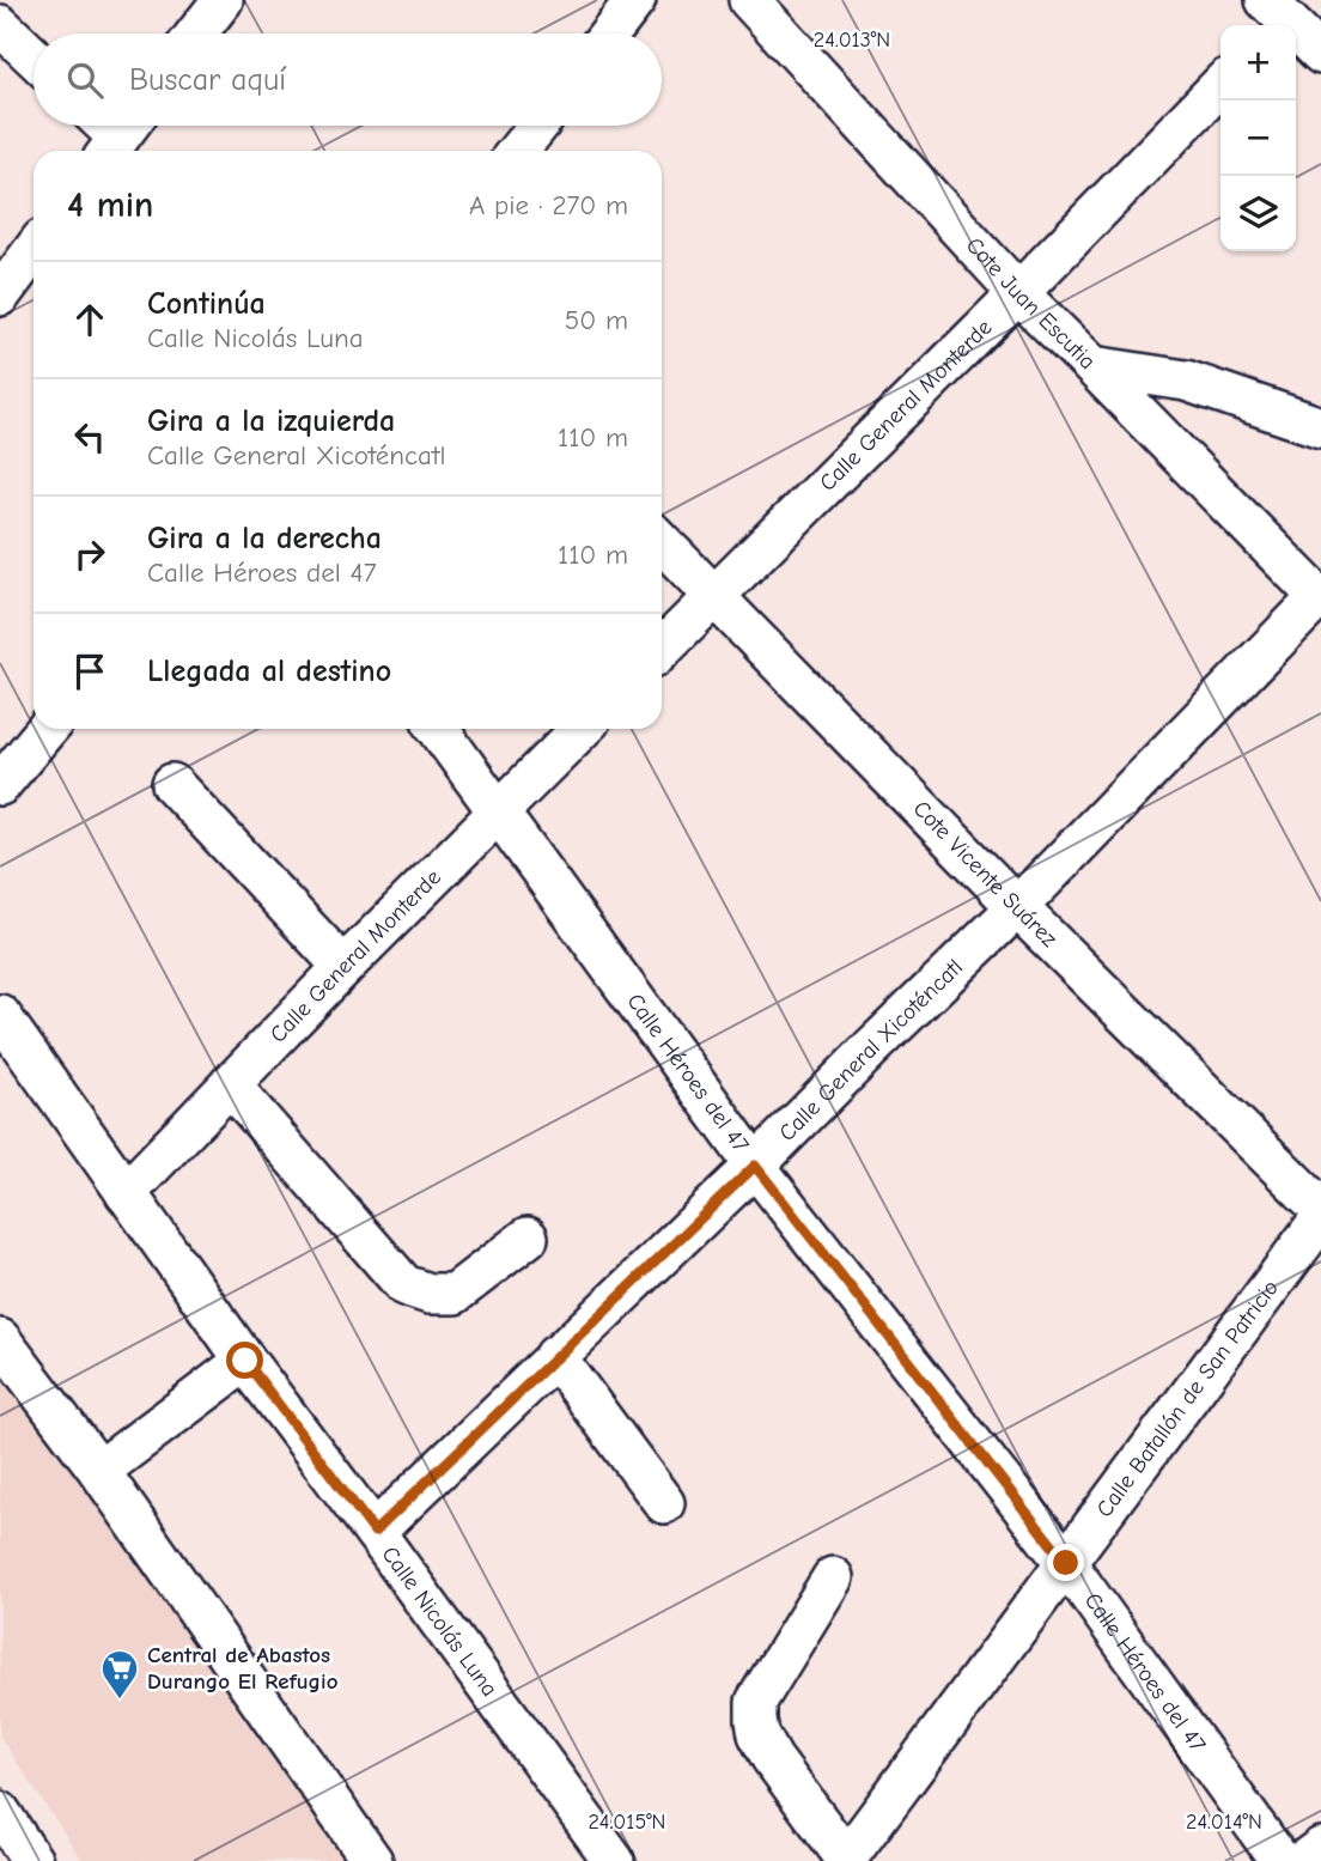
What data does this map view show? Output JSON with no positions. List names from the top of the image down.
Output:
{
  "streets": {
    "street": [
      "Cote Juan Escutia",
      "Calle General Monterde",
      "Cote Vicente Suárez",
      "Calle General Xicoténcatl",
      "Calle Héroes del 47",
      "Calle Batallón de San Patricio",
      "Calle Nicolás Luna"
    ]
  },
  "crossings": [
    ["Cote Juan Escutia", "Calle General Monterde"],
    ["Cote Juan Escutia", "Calle General Xicoténcatl"],
    ["Calle General Monterde", "Cote Vicente Suárez"],
    ["Calle General Monterde", "Calle Héroes del 47"],
    ["Calle General Monterde", "Calle Nicolás Luna"],
    ["Cote Vicente Suárez", "Calle General Xicoténcatl"],
    ["Calle General Xicoténcatl", "Calle Héroes del 47"],
    ["Calle General Xicoténcatl", "Calle Nicolás Luna"],
    ["Calle Héroes del 47", "Calle Batallón de San Patricio"]
  ],
  "places": {
    "supermarket": ["Central de Abastos Durango El Refugio"]
  },
  "page": {
    "map_buttons": ["+", "−"],
    "search": "Buscar aquí",
    "heading": ["4 min", "A pie · 270 m"],
    "list": [
      ["Continúa", "Calle Nicolás Luna", "50 m"],
      ["Gira a la izquierda", "Calle General Xicoténcatl", "110 m"],
      ["Gira a la derecha", "Calle Héroes del 47", "110 m"],
      "Llegada al destino"
    ]
  },
  "coordinates": ["24.013°N", "24.015°N", "24.014°N"]
}
